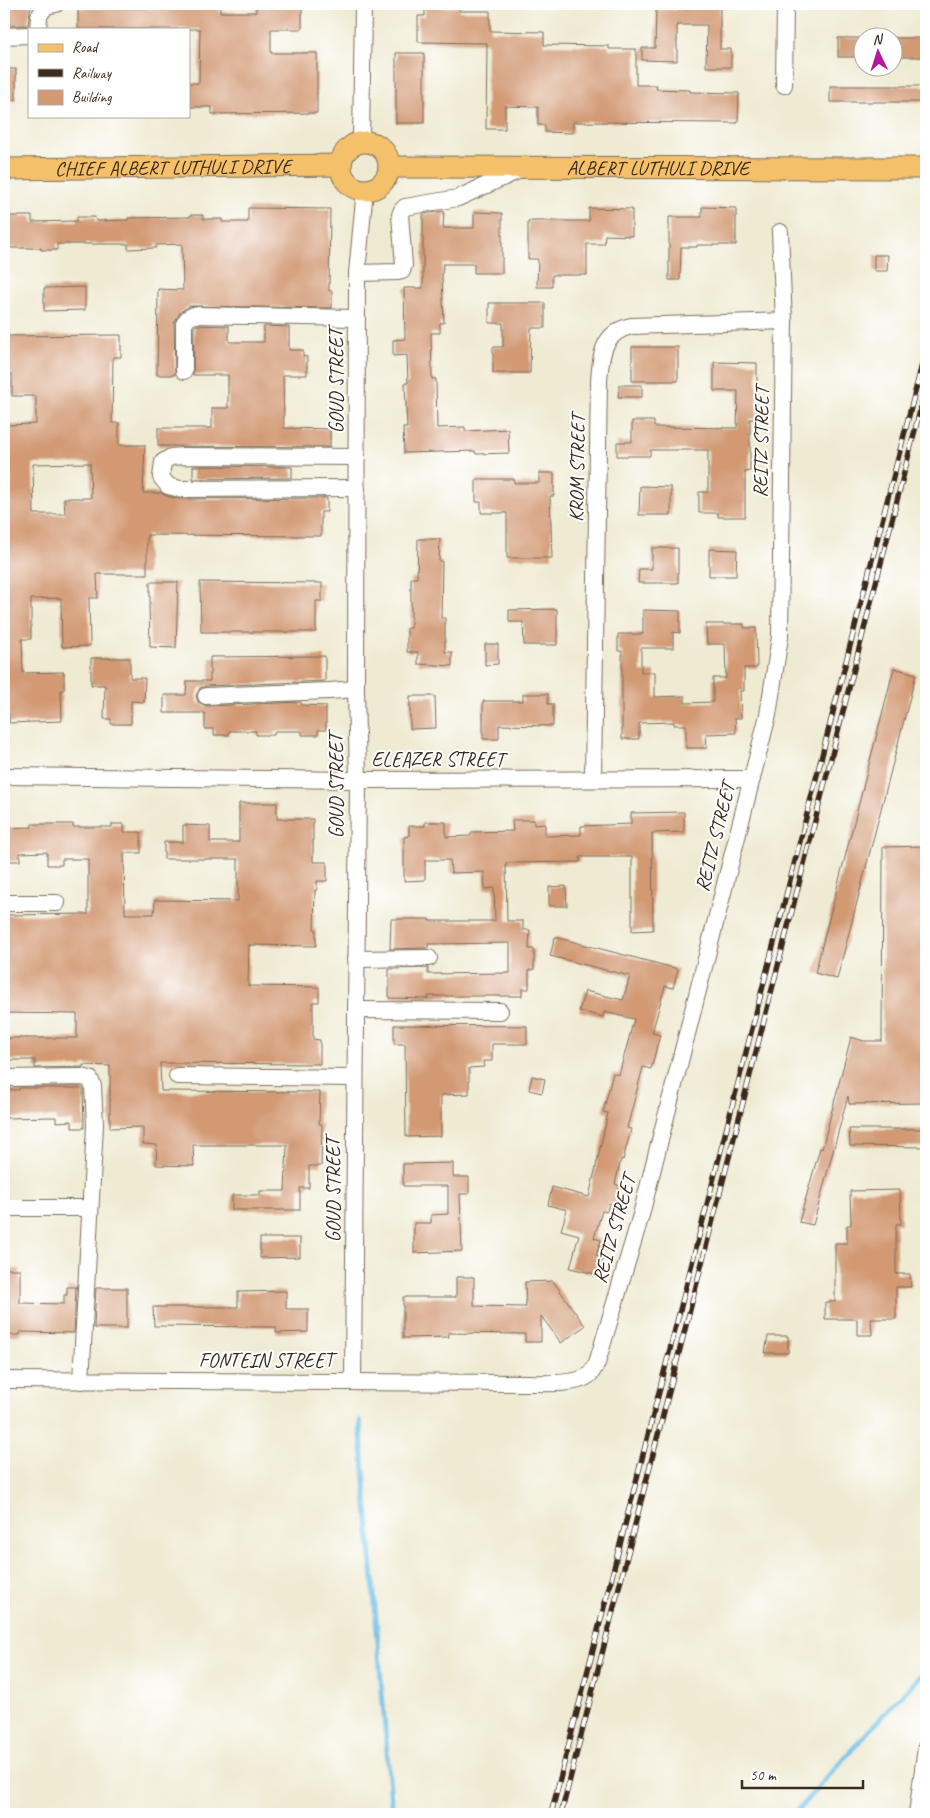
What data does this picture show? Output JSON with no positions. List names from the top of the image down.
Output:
{
  "streets": {
    "main road": ["CHIEF ALBERT LUTHULI DRIVE", "ALBERT LUTHULI DRIVE"],
    "street": [
      "GOUD STREET",
      "REITZ STREET",
      "KROM STREET",
      "ELEAZER STREET",
      "FONTEIN STREET"
    ]
  },
  "crossings": [
    ["CHIEF ALBERT LUTHULI DRIVE", "ALBERT LUTHULI DRIVE"],
    ["CHIEF ALBERT LUTHULI DRIVE", "GOUD STREET"],
    ["ALBERT LUTHULI DRIVE", "GOUD STREET"],
    ["GOUD STREET", "ELEAZER STREET"],
    ["GOUD STREET", "FONTEIN STREET"],
    ["REITZ STREET", "KROM STREET"],
    ["REITZ STREET", "ELEAZER STREET"],
    ["REITZ STREET", "FONTEIN STREET"],
    ["KROM STREET", "ELEAZER STREET"]
  ],
  "legend": ["Road", "Railway", "Building"],
  "scale_bar": "50 m",
  "north": "top"
}
